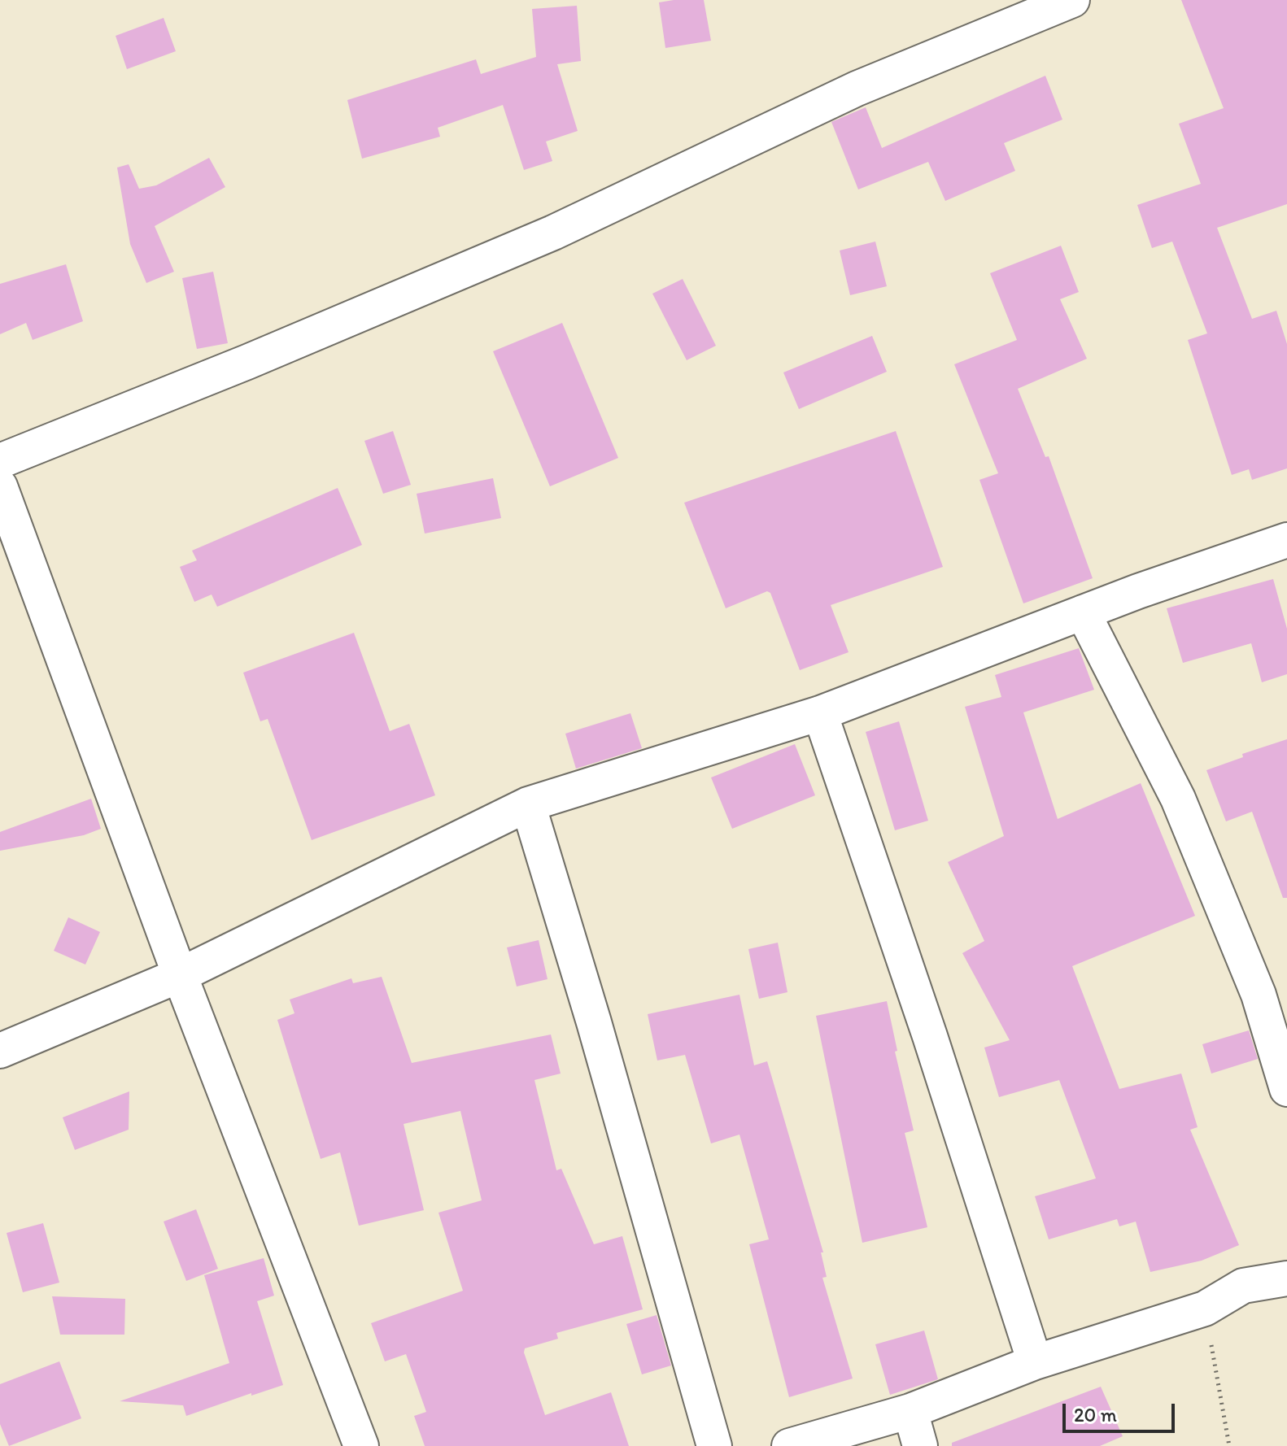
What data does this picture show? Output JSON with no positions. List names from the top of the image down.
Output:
{
  "scale_bar": "20 m"
}
